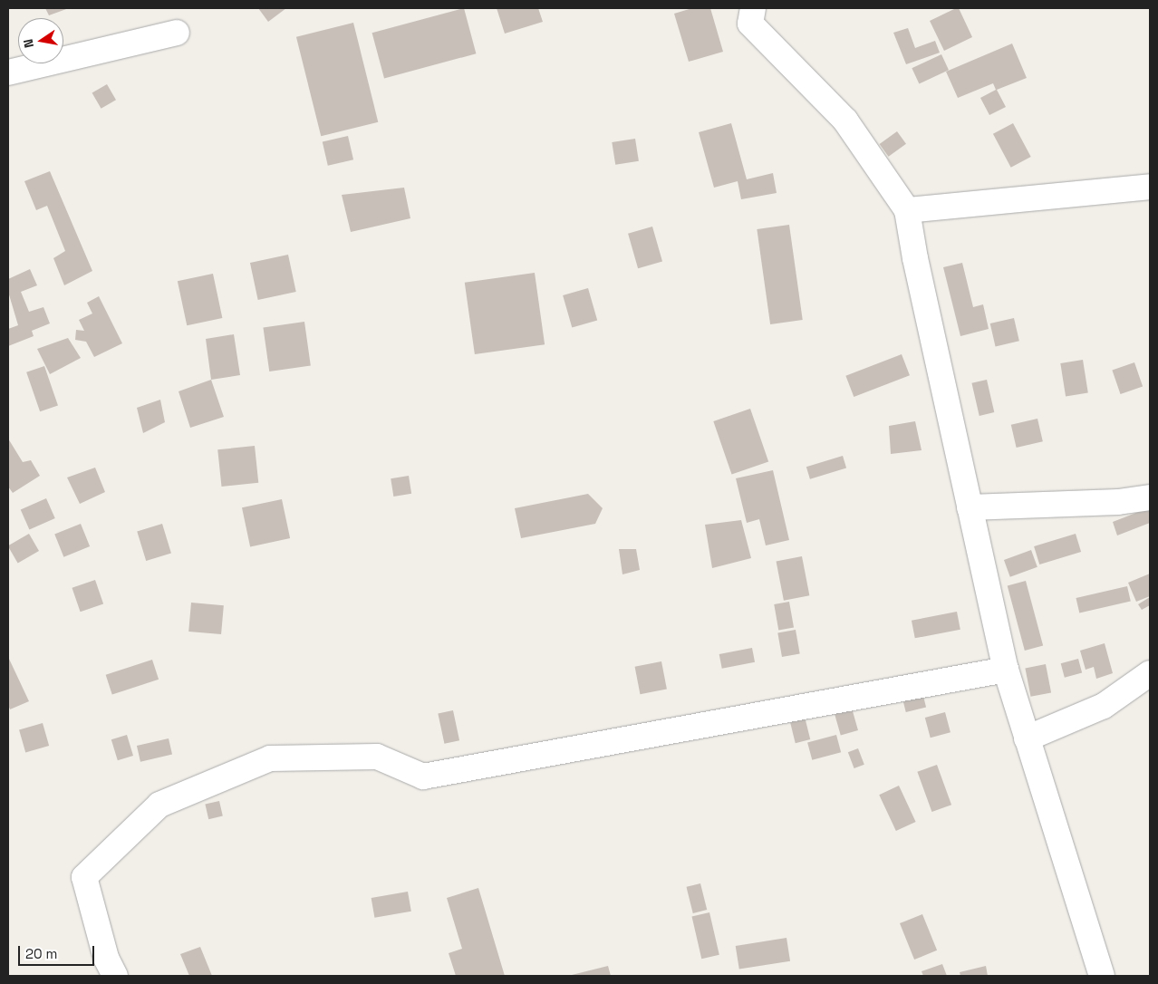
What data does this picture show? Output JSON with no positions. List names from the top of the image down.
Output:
{
  "scale_bar": "20 m",
  "north": "left"
}
